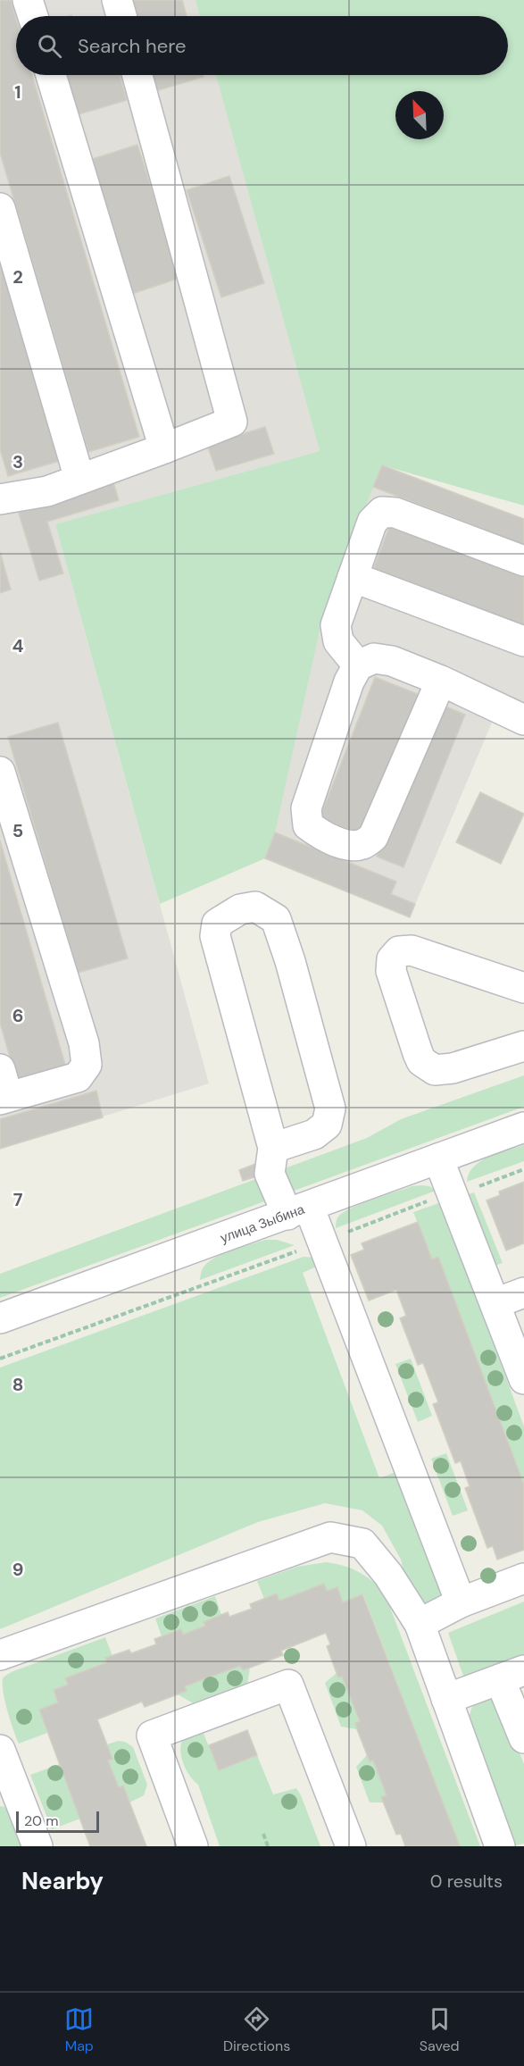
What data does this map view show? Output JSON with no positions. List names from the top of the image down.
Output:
{
  "streets": {
    "street": ["улица Зыбина"]
  },
  "scale_bar": "20 m",
  "north": "top left",
  "page": {
    "search": "Search here",
    "scale": "20 m",
    "heading": ["Nearby", "0 results"],
    "nav": ["Map", "Directions", "Saved"]
  },
  "grid": {
    "rows": [
      "1",
      "2",
      "3",
      "4",
      "5",
      "6",
      "7",
      "8",
      "9"
    ]
  }
}
